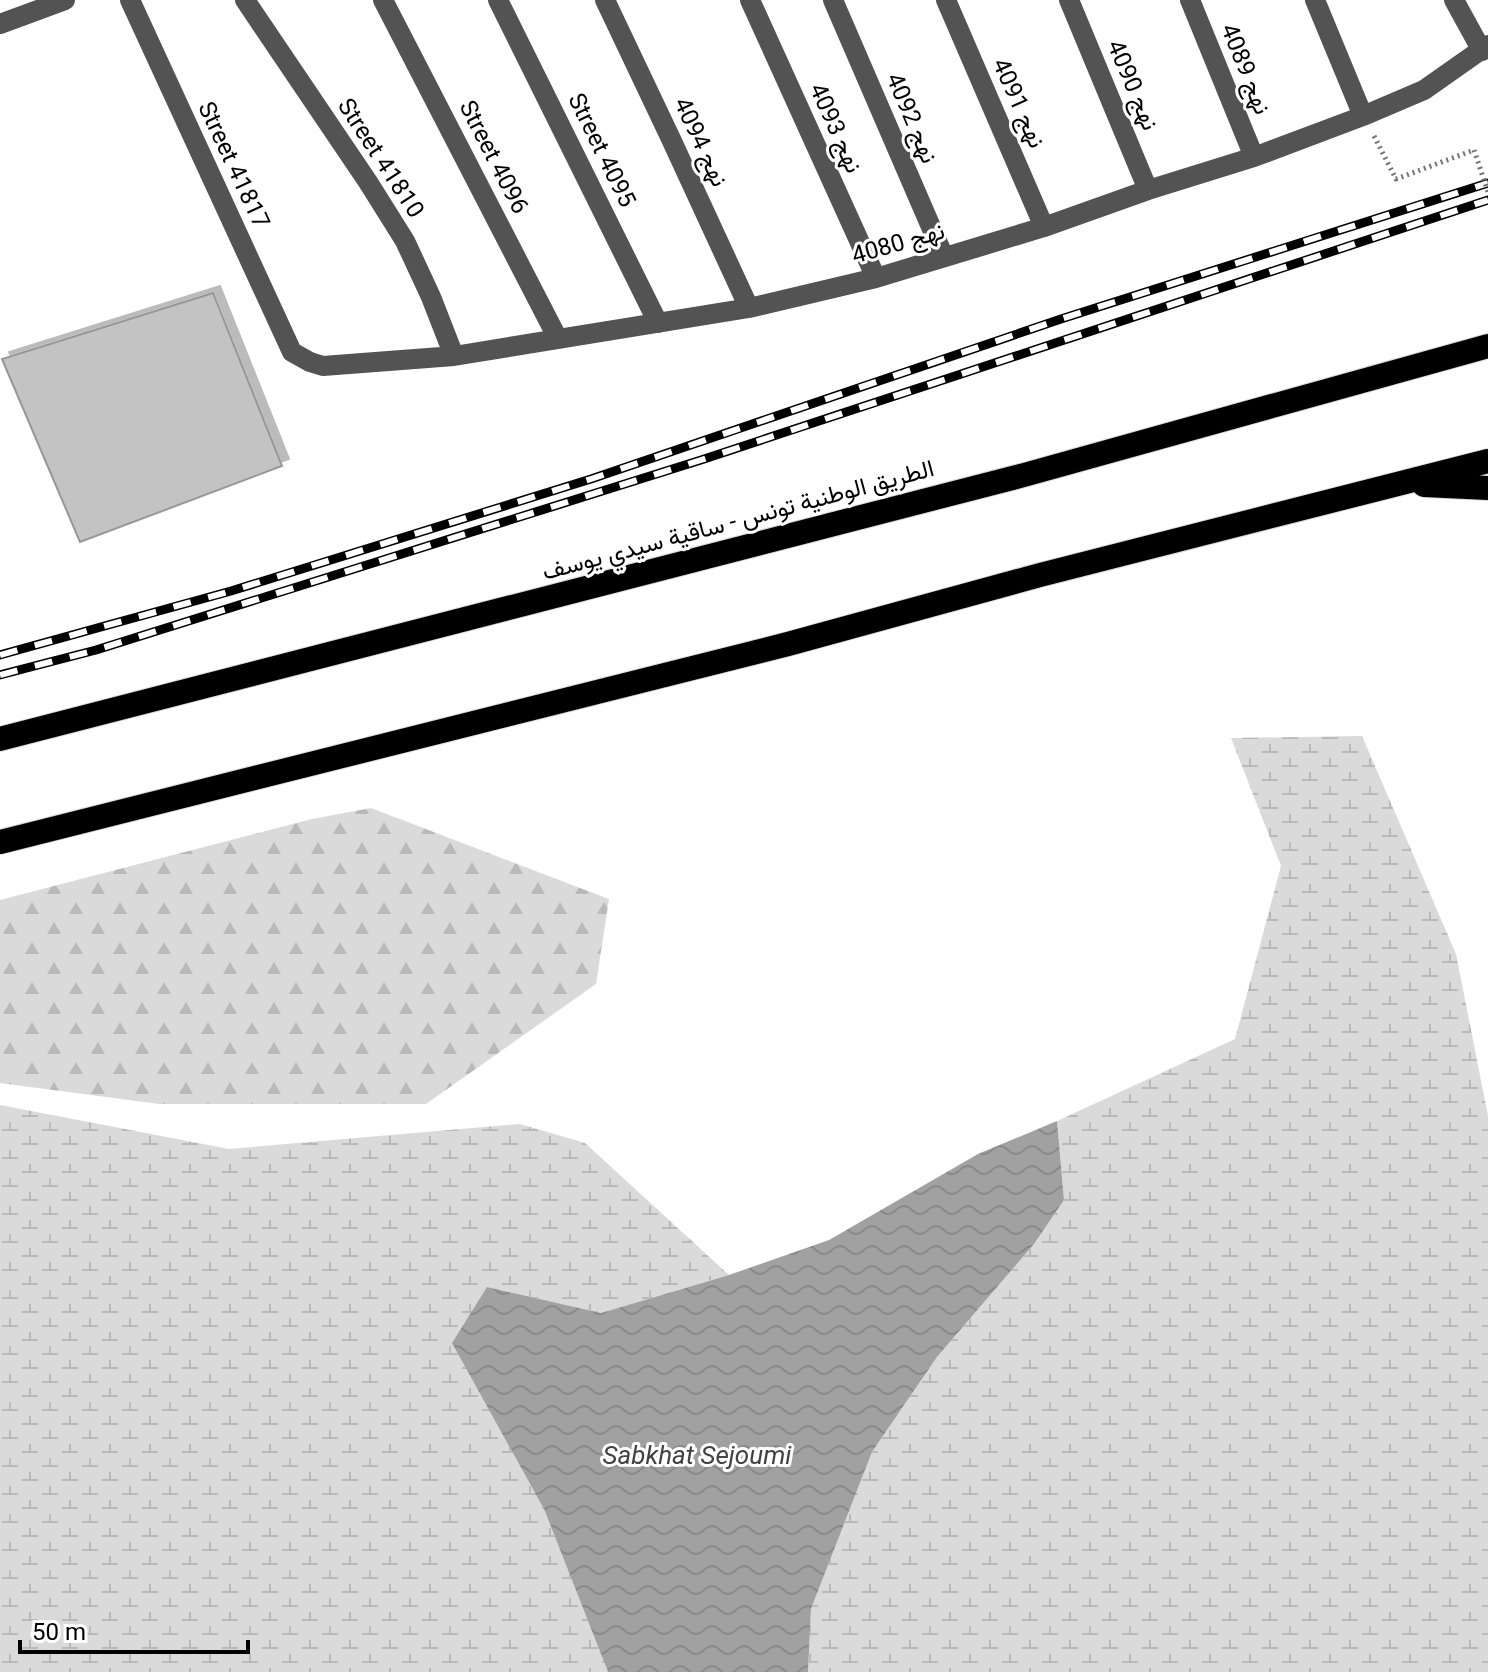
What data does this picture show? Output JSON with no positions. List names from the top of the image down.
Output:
{
  "streets": {
    "highway": ["الطريق الوطنية تونس - ساقية سيدي يوسف"],
    "street": [
      "نهج 4089",
      "نهج 4090",
      "نهج 4091",
      "نهج 4092",
      "نهج 4093",
      "نهج 4094",
      "Street 4095",
      "Street 4096",
      "Street 41810",
      "Street 41817",
      "نهج 4080"
    ]
  },
  "crossings": [
    ["نهج 4089", "نهج 4080"],
    ["نهج 4090", "نهج 4080"],
    ["نهج 4091", "نهج 4080"],
    ["نهج 4092", "نهج 4080"],
    ["نهج 4093", "نهج 4080"],
    ["نهج 4094", "نهج 4080"],
    ["Street 4095", "نهج 4080"],
    ["Street 4096", "نهج 4080"],
    ["Street 41810", "نهج 4080"],
    ["Street 41817", "نهج 4080"]
  ],
  "water": ["Sabkhat Sejoumi"],
  "scale_bar": "50 m"
}
